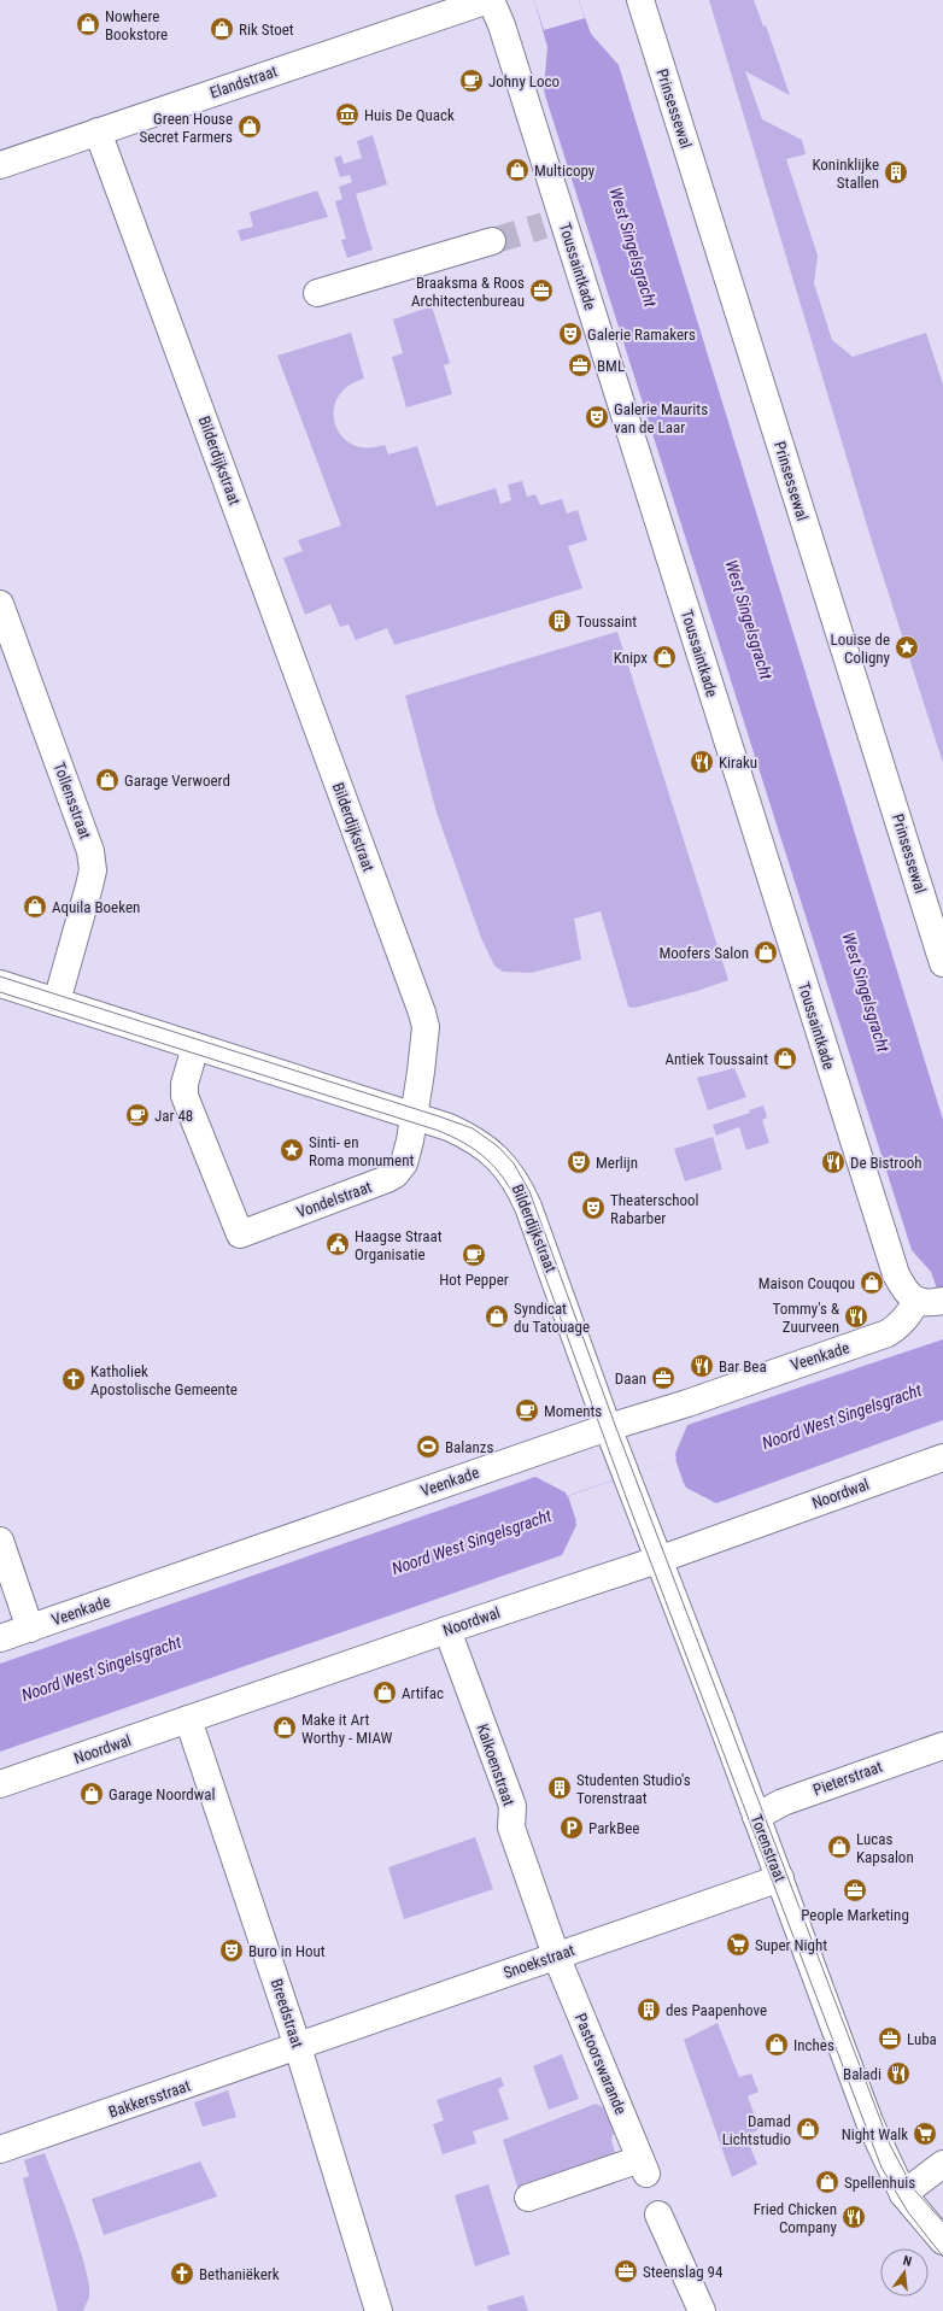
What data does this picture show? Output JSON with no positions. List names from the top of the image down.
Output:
{
  "streets": {
    "street": [
      "Elandstraat",
      "Prinsessewal",
      "Toussaintkade",
      "Bilderdijkstraat",
      "Tollensstraat",
      "Vondelstraat",
      "Veenkade",
      "Noordwal",
      "Kalkoenstraat",
      "Pieterstraat",
      "Torenstraat",
      "Snoekstraat",
      "Breedstraat",
      "Pastoorswarande",
      "Bakkersstraat"
    ]
  },
  "crossings": [
    ["Elandstraat", "Toussaintkade"],
    ["Elandstraat", "Bilderdijkstraat"],
    ["Toussaintkade", "Veenkade"],
    ["Bilderdijkstraat", "Vondelstraat"],
    ["Bilderdijkstraat", "Veenkade"],
    ["Bilderdijkstraat", "Torenstraat"],
    ["Noordwal", "Kalkoenstraat"],
    ["Noordwal", "Torenstraat"],
    ["Noordwal", "Breedstraat"],
    ["Kalkoenstraat", "Snoekstraat"],
    ["Kalkoenstraat", "Pastoorswarande"],
    ["Pieterstraat", "Torenstraat"],
    ["Torenstraat", "Snoekstraat"],
    ["Snoekstraat", "Breedstraat"],
    ["Snoekstraat", "Pastoorswarande"],
    ["Snoekstraat", "Bakkersstraat"],
    ["Breedstraat", "Bakkersstraat"]
  ],
  "water": ["West Singelsgracht", "Noord West Singelsgracht"],
  "places": {
    "shop": [
      "Nowhere Bookstore",
      "Rik Stoet",
      "Green House Secret Farmers",
      "Multicopy",
      "Knipx",
      "Garage Verwoerd",
      "Aquila Boeken",
      "Moofers Salon",
      "Antiek Toussaint",
      "Maison Couqou",
      "Syndicat du Tatouage",
      "Artifac",
      "Make it Art Worthy - MIAW",
      "Garage Noordwal",
      "Lucas Kapsalon",
      "Inches",
      "Damad Lichtstudio",
      "Spellenhuis"
    ],
    "cafe": [
      "Johny Loco",
      "Jar 48",
      "Hot Pepper",
      "Moments"
    ],
    "museum": ["Huis De Quack"],
    "building": [
      "Koninklijke Stallen",
      "Toussaint",
      "Studenten Studio's Torenstraat",
      "des Paapenhove"
    ],
    "office": [
      "Braaksma & Roos Architectenbureau",
      "BML",
      "Daan",
      "People Marketing",
      "Luba",
      "Steenslag 94"
    ],
    "theatre": [
      "Galerie Ramakers",
      "Galerie Maurits van de Laar",
      "Merlijn",
      "Theaterschool Rabarber",
      "Buro in Hout"
    ],
    "place": ["Louise de Coligny", "Sinti- en Roma monument"],
    "restaurant": [
      "Kiraku",
      "De Bistrooh",
      "Tommy's & Zuurveen",
      "Bar Bea",
      "Baladi",
      "Fried Chicken Company"
    ],
    "public building": ["Haagse Straat Organisatie"],
    "church": ["Katholiek Apostolische Gemeente", "Bethaniëkerk"],
    "sports": ["Balanzs"],
    "parking": ["ParkBee"],
    "supermarket": ["Super Night", "Night Walk"]
  },
  "north": "top"
}
